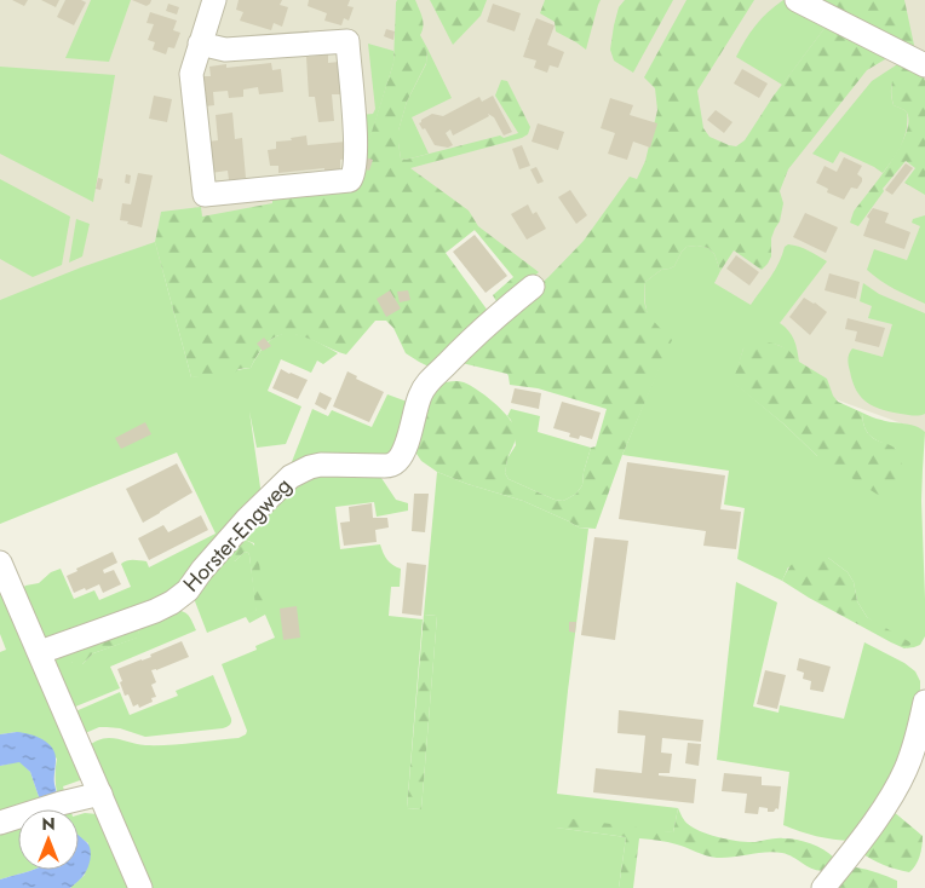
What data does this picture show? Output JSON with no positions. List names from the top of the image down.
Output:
{
  "streets": {
    "street": ["Horster-Engweg"]
  },
  "north": "top"
}
